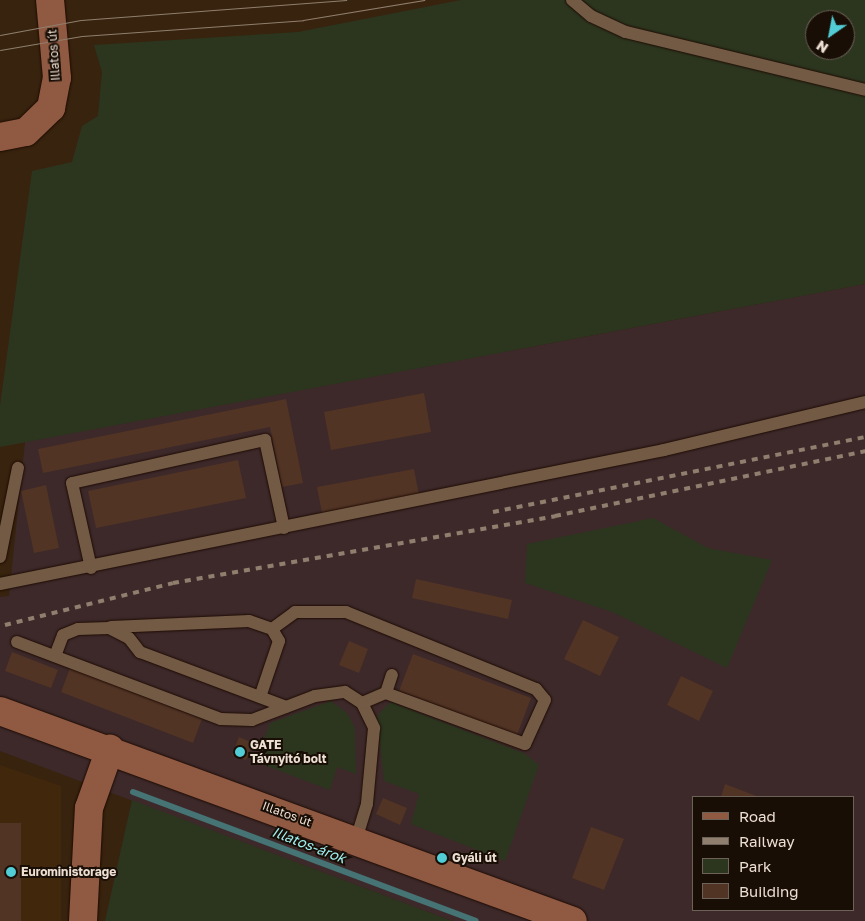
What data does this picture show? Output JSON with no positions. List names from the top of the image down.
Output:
{
  "streets": {
    "street": ["Illatos út"]
  },
  "water": ["Illatos-árok"],
  "places": ["GATE Távnyitó bolt", "Gyáli út", "Euroministorage"],
  "legend": [
    "Road",
    "Railway",
    "Park",
    "Building"
  ],
  "north": "bottom left"
}
